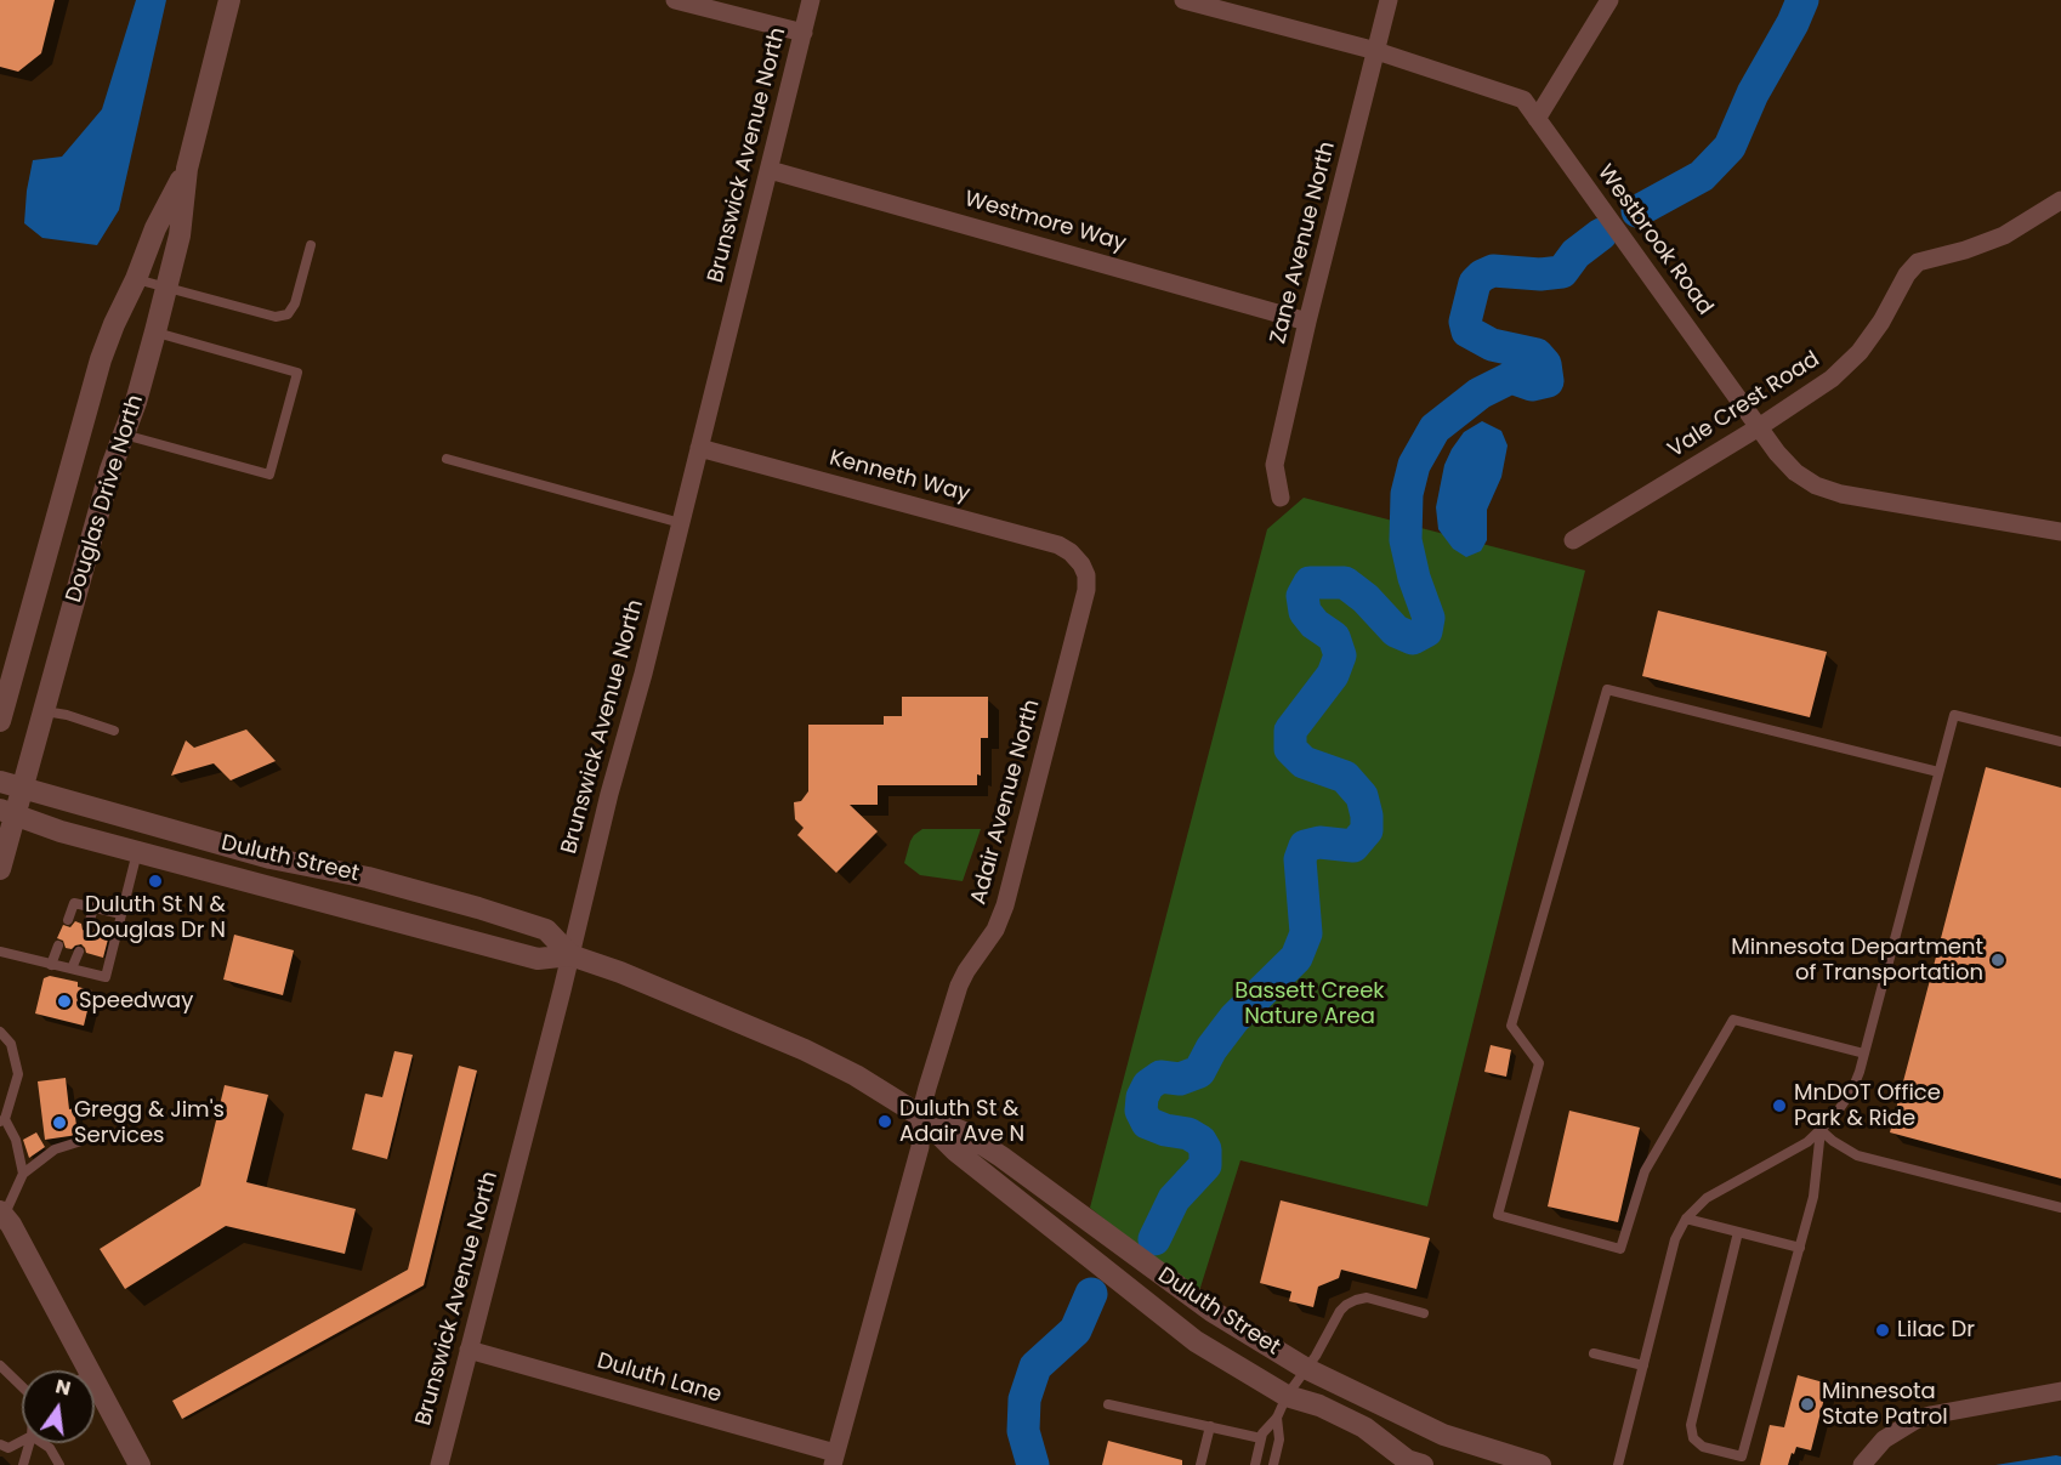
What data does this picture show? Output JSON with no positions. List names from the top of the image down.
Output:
{
  "streets": {
    "street": [
      "Brunswick Avenue North",
      "Westmore Way",
      "Westbrook Road",
      "Zane Avenue North",
      "Vale Crest Road",
      "Kenneth Way",
      "Douglas Drive North",
      "Adair Avenue North",
      "Duluth Street",
      "Duluth Lane"
    ]
  },
  "crossings": [
    ["Brunswick Avenue North", "Westmore Way"],
    ["Brunswick Avenue North", "Kenneth Way"],
    ["Brunswick Avenue North", "Duluth Street"],
    ["Brunswick Avenue North", "Duluth Lane"],
    ["Westmore Way", "Zane Avenue North"],
    ["Westbrook Road", "Zane Avenue North"],
    ["Westbrook Road", "Vale Crest Road"],
    ["Kenneth Way", "Adair Avenue North"],
    ["Douglas Drive North", "Duluth Street"],
    ["Adair Avenue North", "Duluth Street"],
    ["Adair Avenue North", "Duluth Lane"]
  ],
  "parks": ["Bassett Creek Nature Area"],
  "places": [
    "Duluth St N & Douglas Dr N",
    "Minnesota Department of Transportation",
    "Speedway",
    "MnDOT Office Park & Ride",
    "Duluth St & Adair Ave N",
    "Gregg & Jim's Services",
    "Lilac Dr",
    "Minnesota State Patrol"
  ],
  "north": "top"
}
